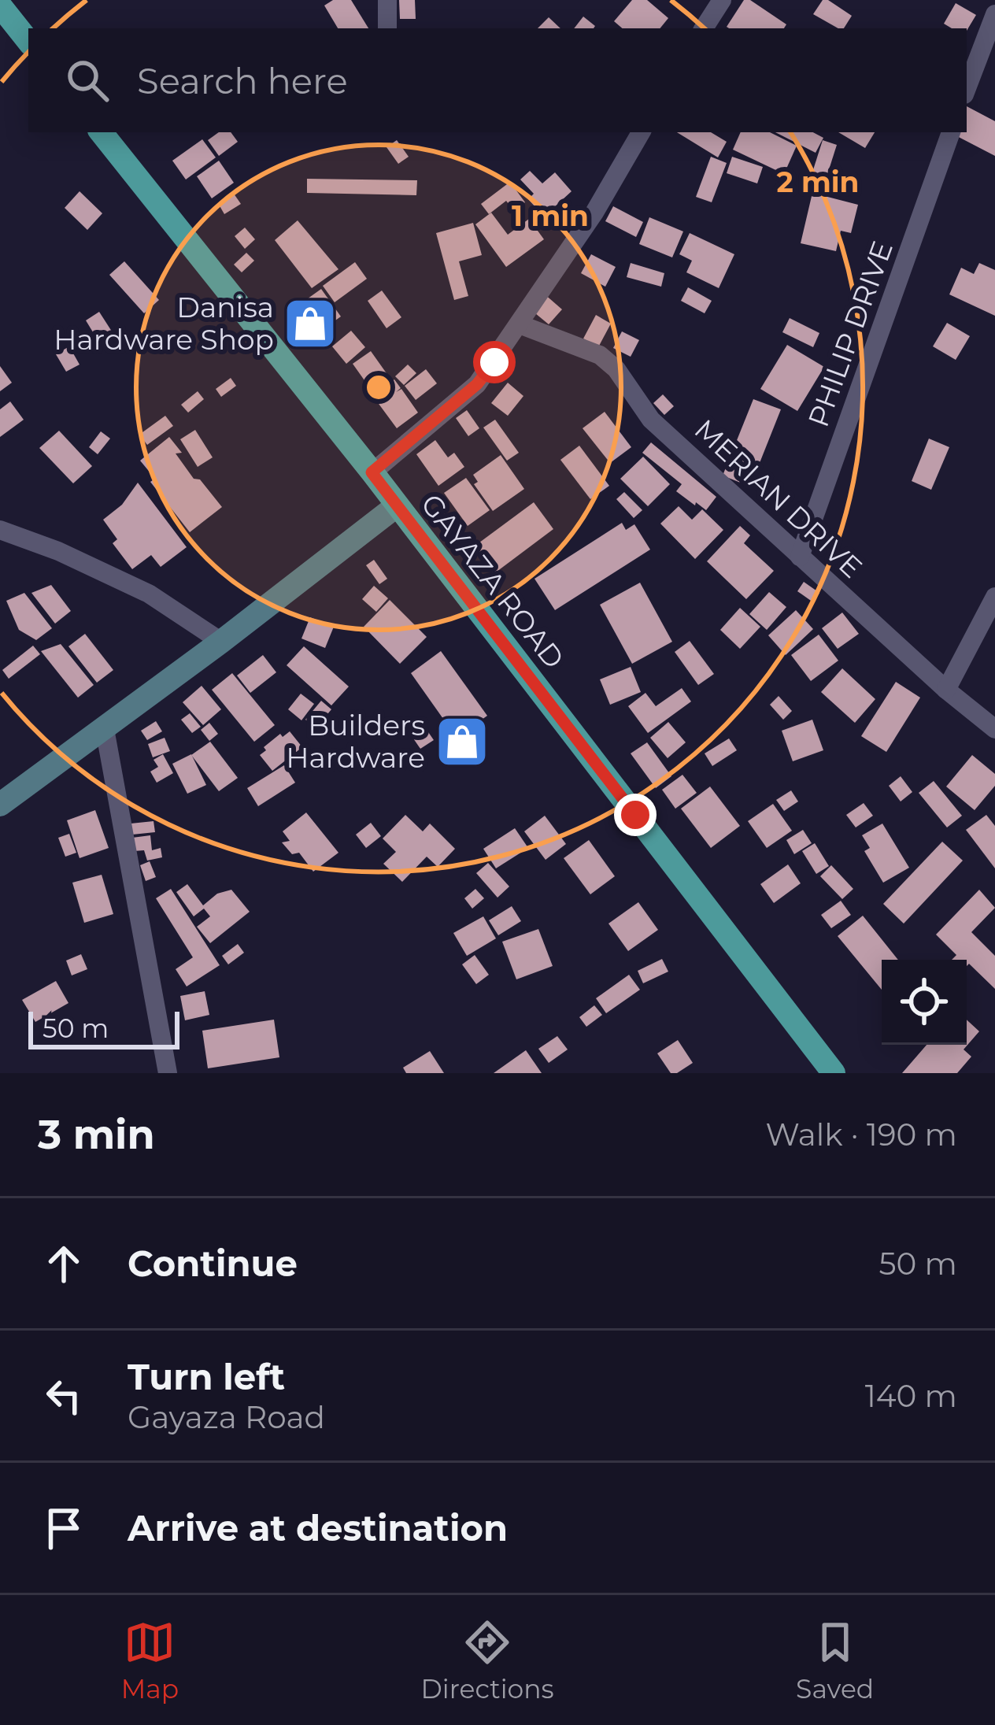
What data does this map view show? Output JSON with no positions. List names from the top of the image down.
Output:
{
  "streets": {
    "main road": ["GAYAZA ROAD"],
    "street": ["PHILIP DRIVE", "MERIAN DRIVE"]
  },
  "crossings": [
    ["PHILIP DRIVE", "MERIAN DRIVE"]
  ],
  "places": {
    "shop": ["Danisa Hardware Shop", "Builders Hardware"]
  },
  "scale_bar": "50 m",
  "page": {
    "search": "Search here",
    "scale": "50 m",
    "heading": ["3 min", "Walk · 190 m"],
    "list": [
      ["Continue", "50 m"],
      ["Turn left", "Gayaza Road", "140 m"],
      "Arrive at destination"
    ],
    "nav": ["Map", "Directions", "Saved"]
  },
  "rings": ["2 min", "1 min"]
}
